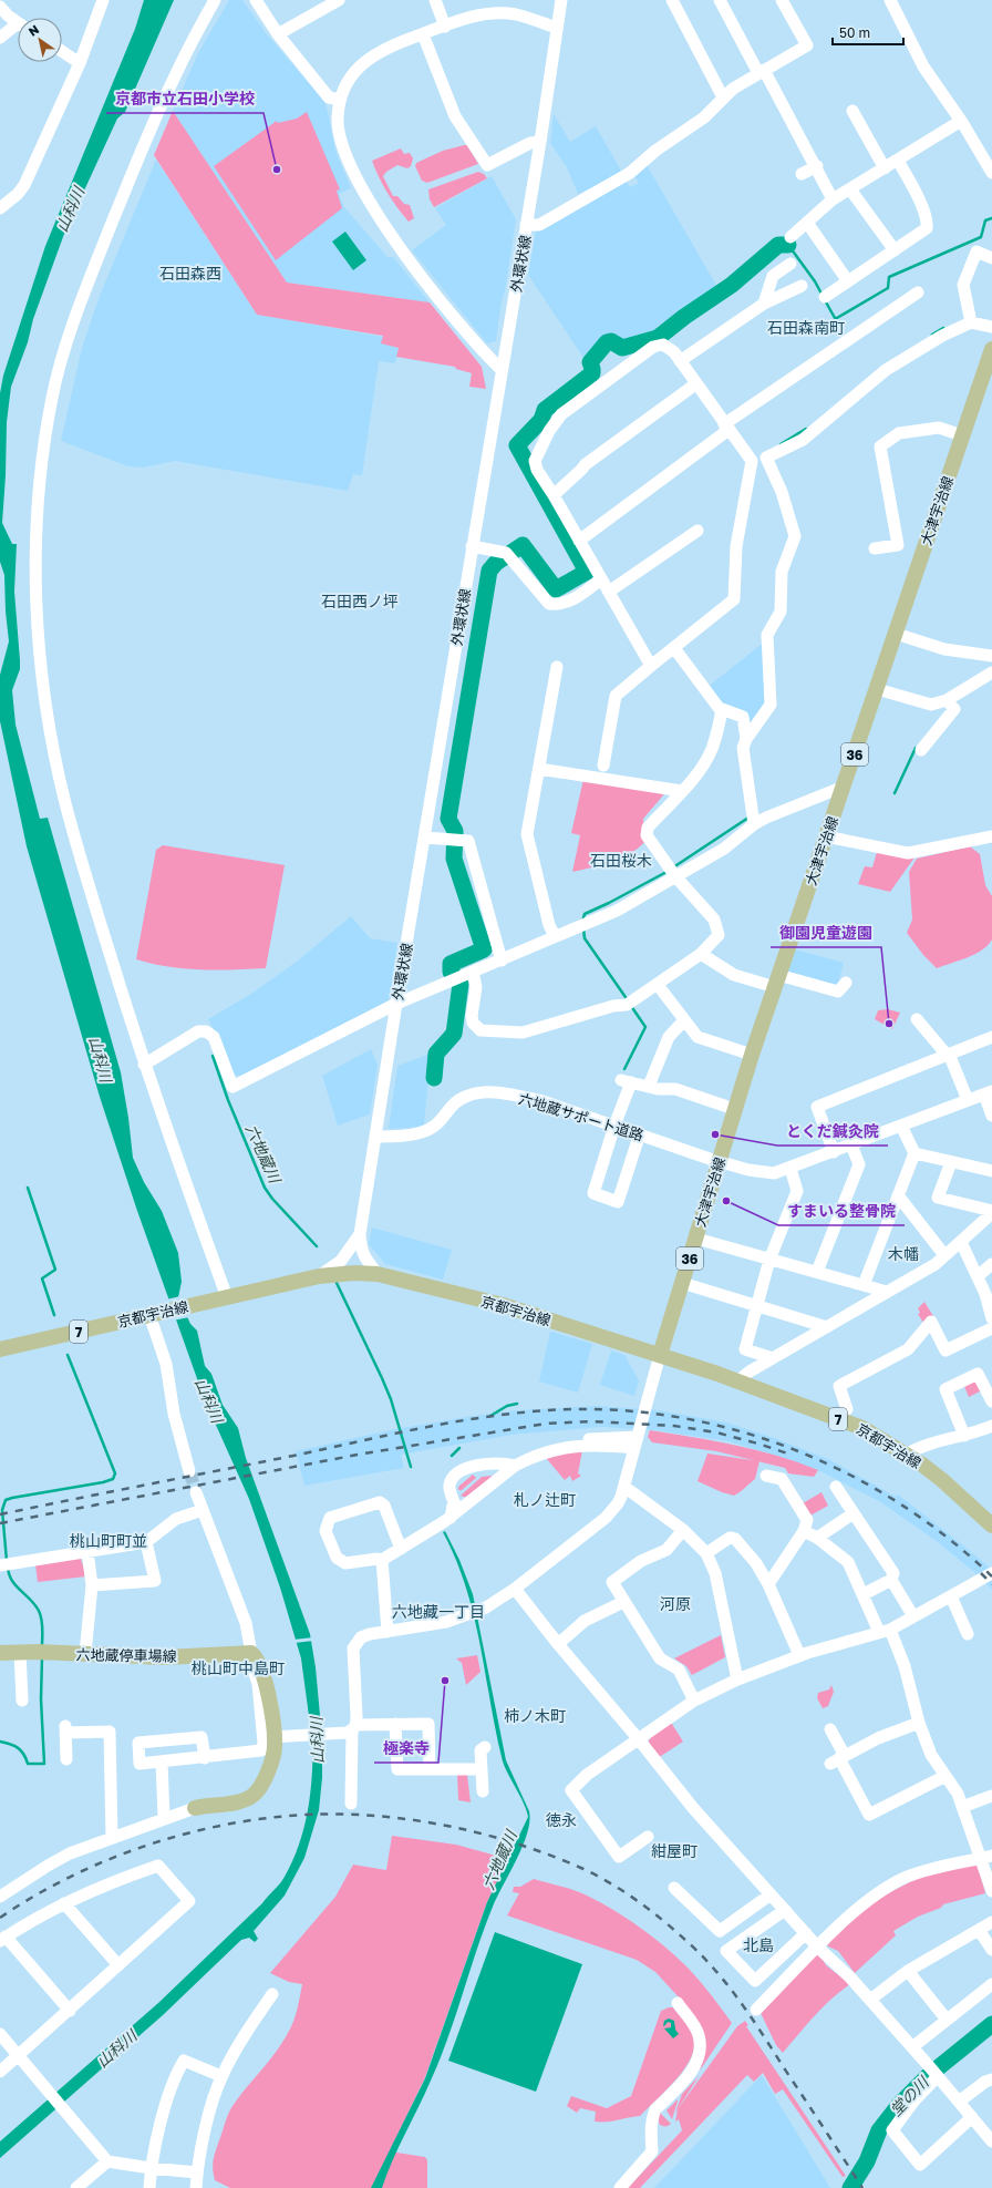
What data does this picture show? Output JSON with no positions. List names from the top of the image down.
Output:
{
  "streets": {
    "main road": [
      "大津宇治線",
      "36",
      "京都宇治線",
      "7",
      "六地蔵停車場線"
    ],
    "street": ["外環状線", "六地蔵サポート道路"]
  },
  "crossings": [
    ["外環状線", "六地蔵サポート道路"],
    ["外環状線", "京都宇治線"],
    ["大津宇治線", "六地蔵サポート道路"],
    ["大津宇治線", "京都宇治線"]
  ],
  "districts": [
    "石田森西",
    "石田森南町",
    "石田西ノ坪",
    "石田桜木",
    "木幡",
    "札ノ辻町",
    "桃山町町並",
    "河原",
    "六地藏一丁目",
    "桃山町中島町",
    "柿ノ木町",
    "徳永",
    "紺屋町",
    "北島"
  ],
  "water": ["山科川", "六地蔵川", "堂の川"],
  "places": [
    "京都市立石田小学校",
    "御園児童遊園",
    "とくだ鍼灸院",
    "すまいる整骨院",
    "極楽寺"
  ],
  "scale_bar": "50 m",
  "north": "top left"
}
